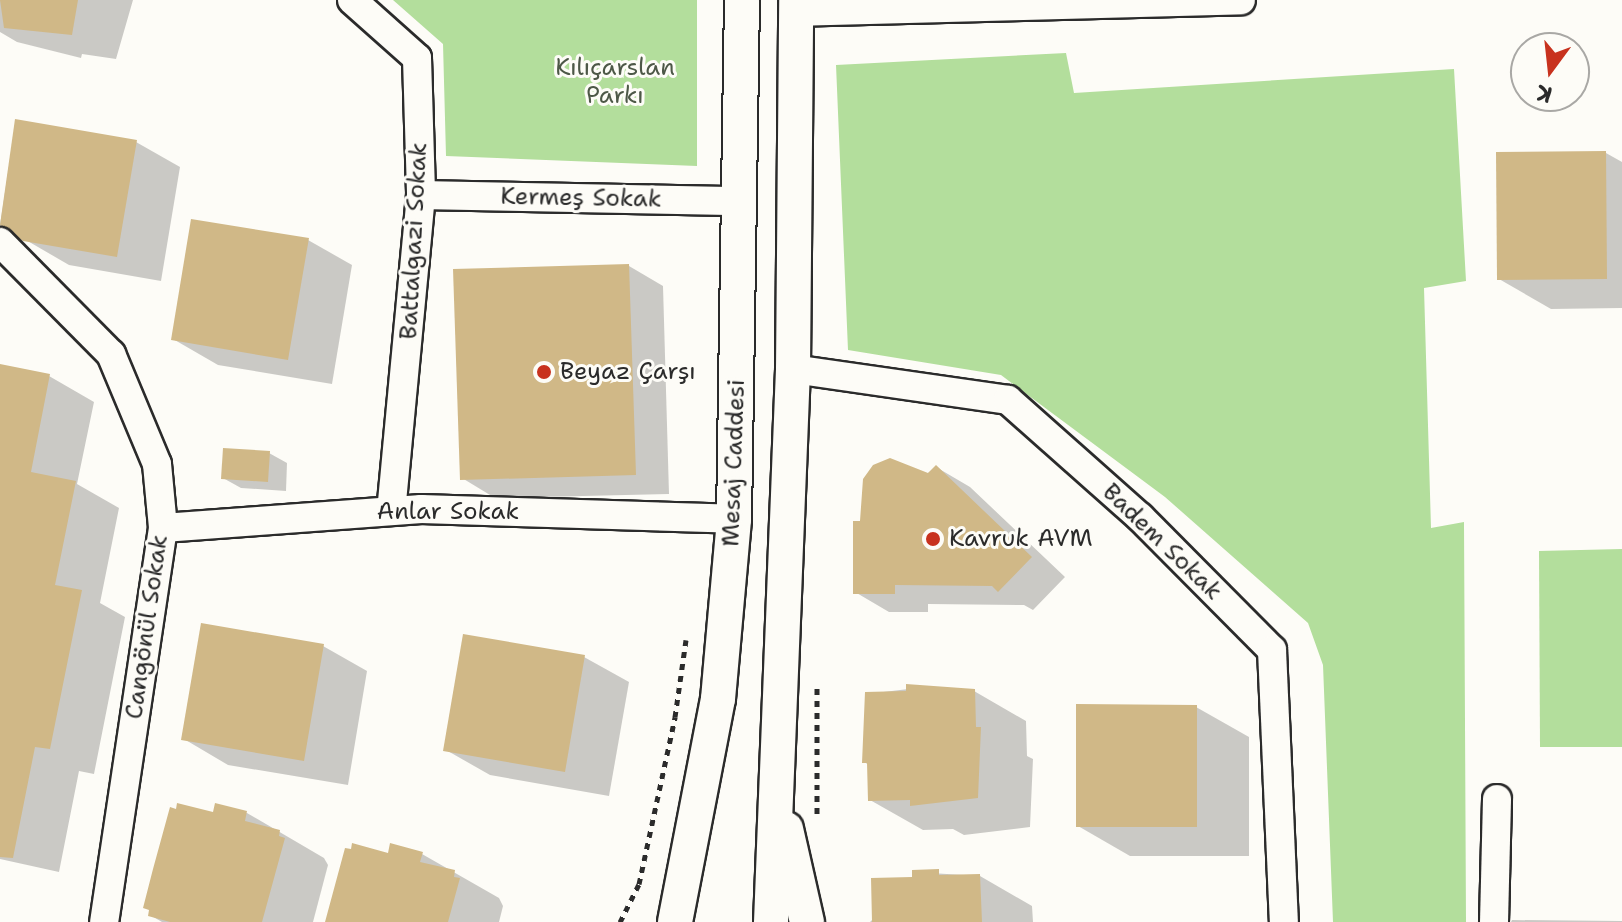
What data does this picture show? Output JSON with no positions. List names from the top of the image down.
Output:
{
  "streets": {
    "street": [
      "Kermeş Sokak",
      "Battalgazi Sokak",
      "Mesaj Caddesi",
      "Anlar Sokak",
      "Badem Sokak",
      "Cangönül Sokak"
    ]
  },
  "crossings": [
    ["Kermeş Sokak", "Battalgazi Sokak"],
    ["Kermeş Sokak", "Mesaj Caddesi"],
    ["Battalgazi Sokak", "Anlar Sokak"],
    ["Mesaj Caddesi", "Anlar Sokak"],
    ["Anlar Sokak", "Cangönül Sokak"]
  ],
  "parks": ["Kılıçarslan Parkı"],
  "places": ["Beyaz Çarşı", "Kavruk AVM"],
  "north": "bottom"
}
